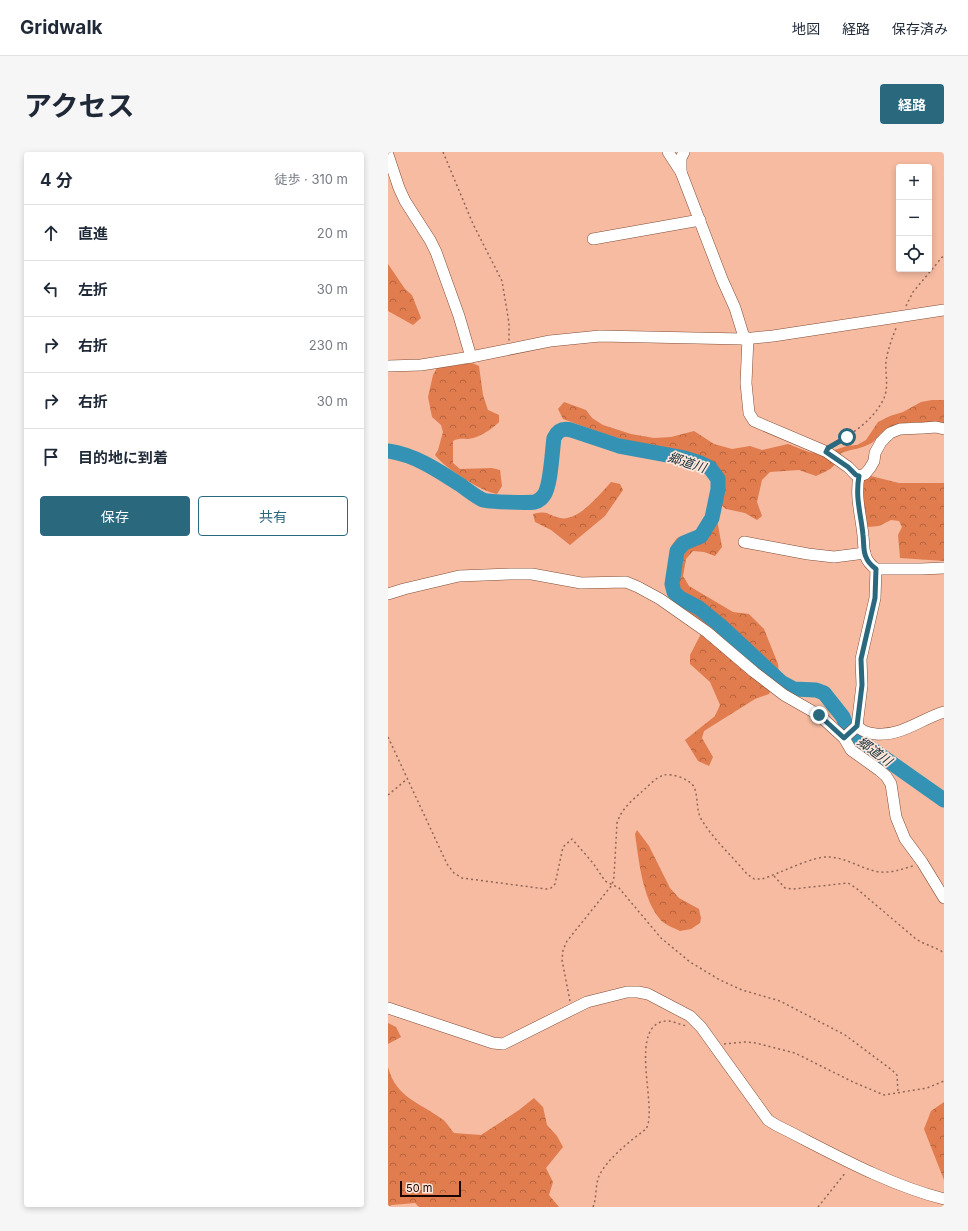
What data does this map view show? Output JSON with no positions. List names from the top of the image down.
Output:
{
  "water": ["郷道川"],
  "scale_bar": "50 m",
  "page": {
    "header": "Gridwalk",
    "nav": ["地図", "経路", "保存済み"],
    "title": "アクセス",
    "buttons": [
      "経路",
      ["保存", "共有"]
    ],
    "heading": ["4 分", "徒歩 · 310 m"],
    "map_buttons": ["+", "−"],
    "list": [
      ["直進", "20 m"],
      ["左折", "30 m"],
      ["右折", "230 m"],
      ["右折", "30 m"],
      "目的地に到着"
    ],
    "scale": "50 m"
  }
}
